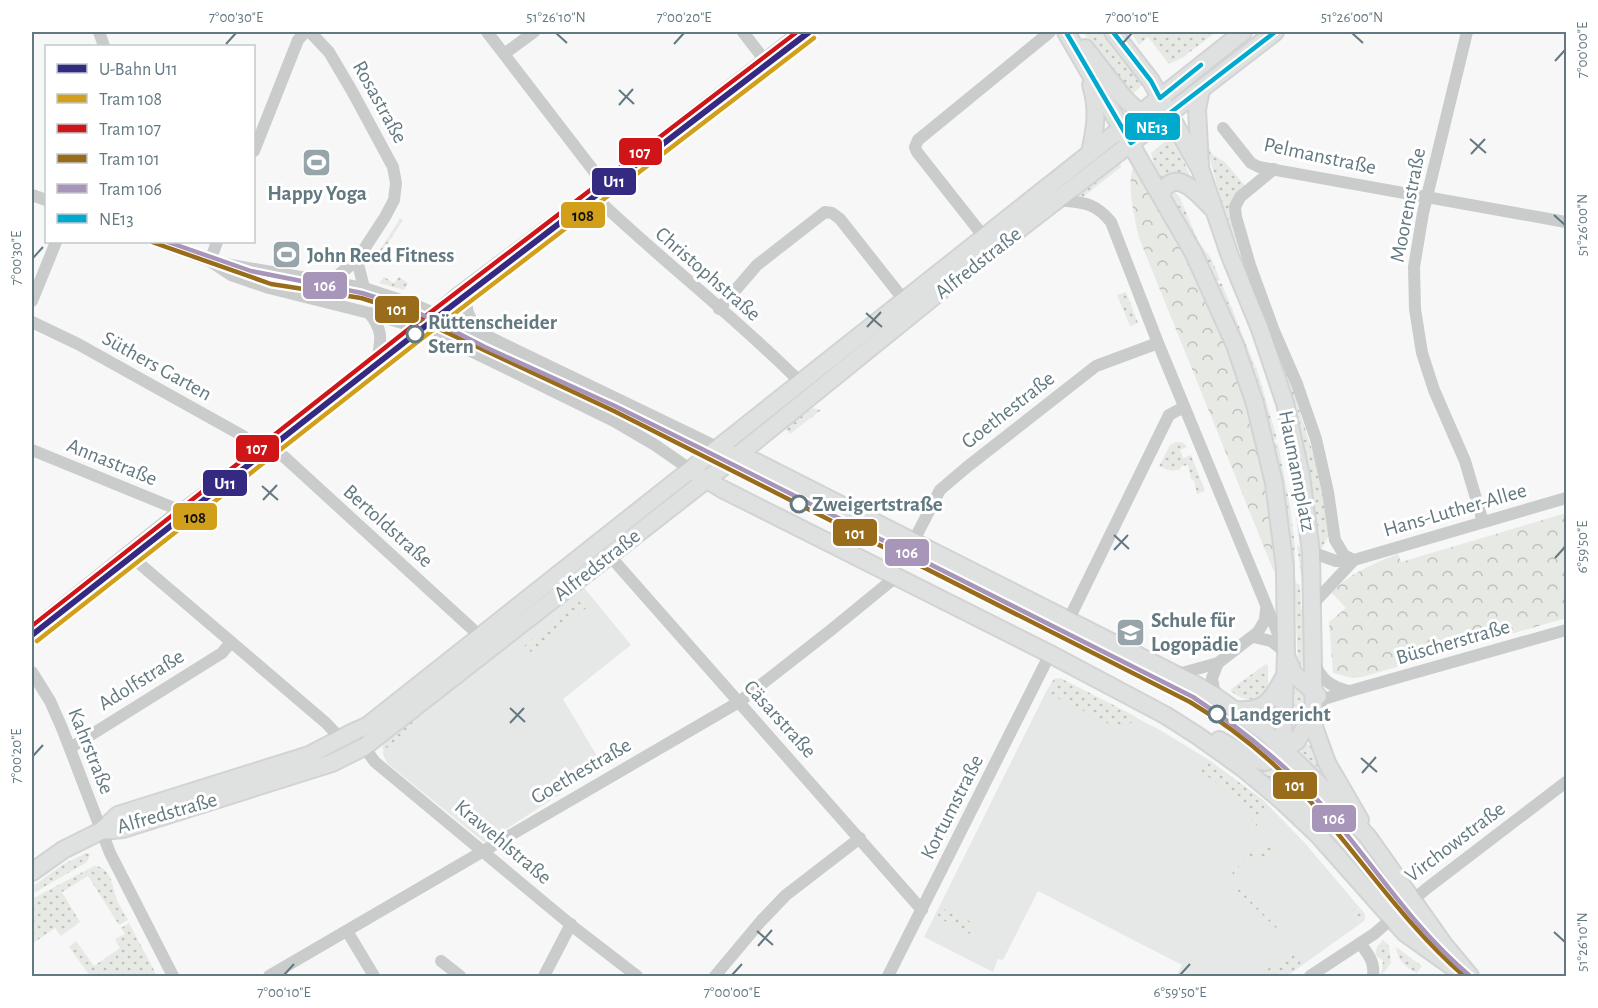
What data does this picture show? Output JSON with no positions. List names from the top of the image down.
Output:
{
  "streets": {
    "main road": ["Alfredstraße", "Haumannplatz"],
    "street": [
      "Rosastraße",
      "Pelmanstraße",
      "Moorenstraße",
      "Christophstraße",
      "Süthers Garten",
      "Goethestraße",
      "Annastraße",
      "Hans-Luther-Allee",
      "Bertoldstraße",
      "Büscherstraße",
      "Adolfstraße",
      "Cäsarstraße",
      "Kahrstraße",
      "Kortumstraße",
      "Krawehlstraße",
      "Virchowstraße"
    ]
  },
  "crossings": [
    ["Pelmanstraße", "Moorenstraße"],
    ["Pelmanstraße", "Haumannplatz"],
    ["Moorenstraße", "Hans-Luther-Allee"],
    ["Alfredstraße", "Christophstraße"],
    ["Alfredstraße", "Haumannplatz"],
    ["Alfredstraße", "Bertoldstraße"],
    ["Alfredstraße", "Cäsarstraße"],
    ["Alfredstraße", "Kahrstraße"],
    ["Alfredstraße", "Krawehlstraße"],
    ["Süthers Garten", "Bertoldstraße"],
    ["Goethestraße", "Haumannplatz"],
    ["Goethestraße", "Cäsarstraße"],
    ["Goethestraße", "Krawehlstraße"],
    ["Haumannplatz", "Hans-Luther-Allee"],
    ["Haumannplatz", "Büscherstraße"],
    ["Adolfstraße", "Kahrstraße"],
    ["Cäsarstraße", "Kortumstraße"]
  ],
  "places": {
    "sports": ["Happy Yoga", "John Reed Fitness"],
    "other": ["Rüttenscheider Stern", "Zweigertstraße", "Landgericht"],
    "school or university": ["Schule für Logopädie"]
  },
  "lines": [
    "metro line U11",
    "tram line 107",
    "transit line NE13",
    "tram line 108",
    "tram line 101",
    "tram line 106"
  ],
  "legend": [
    "U-Bahn U11",
    "Tram 108",
    "Tram 107",
    "Tram 101",
    "Tram 106",
    "NE13"
  ],
  "coordinates": [
    "7°00'30\"E",
    "51°26'10\"N",
    "7°00'20\"E",
    "7°00'10\"E",
    "51°26'00\"N",
    "7°00'00\"E",
    "6°59'50\"E"
  ]
}
